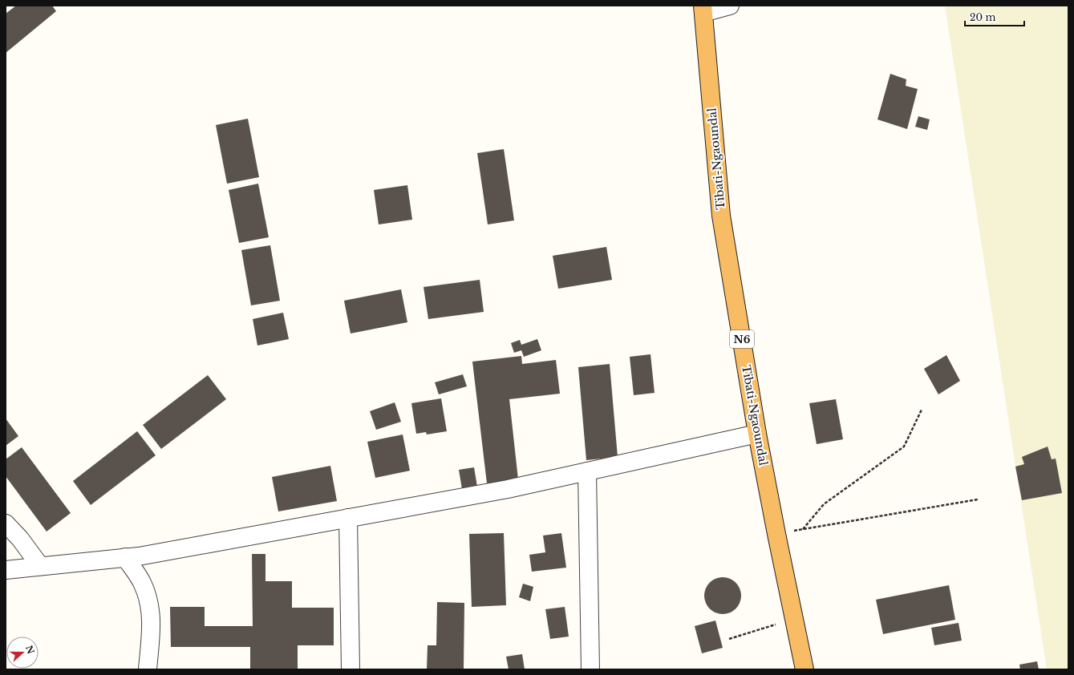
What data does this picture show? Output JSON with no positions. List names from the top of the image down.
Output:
{
  "streets": {
    "highway": ["Tibati-Ngaoundal", "N6"]
  },
  "scale_bar": "20 m",
  "north": "right"
}
